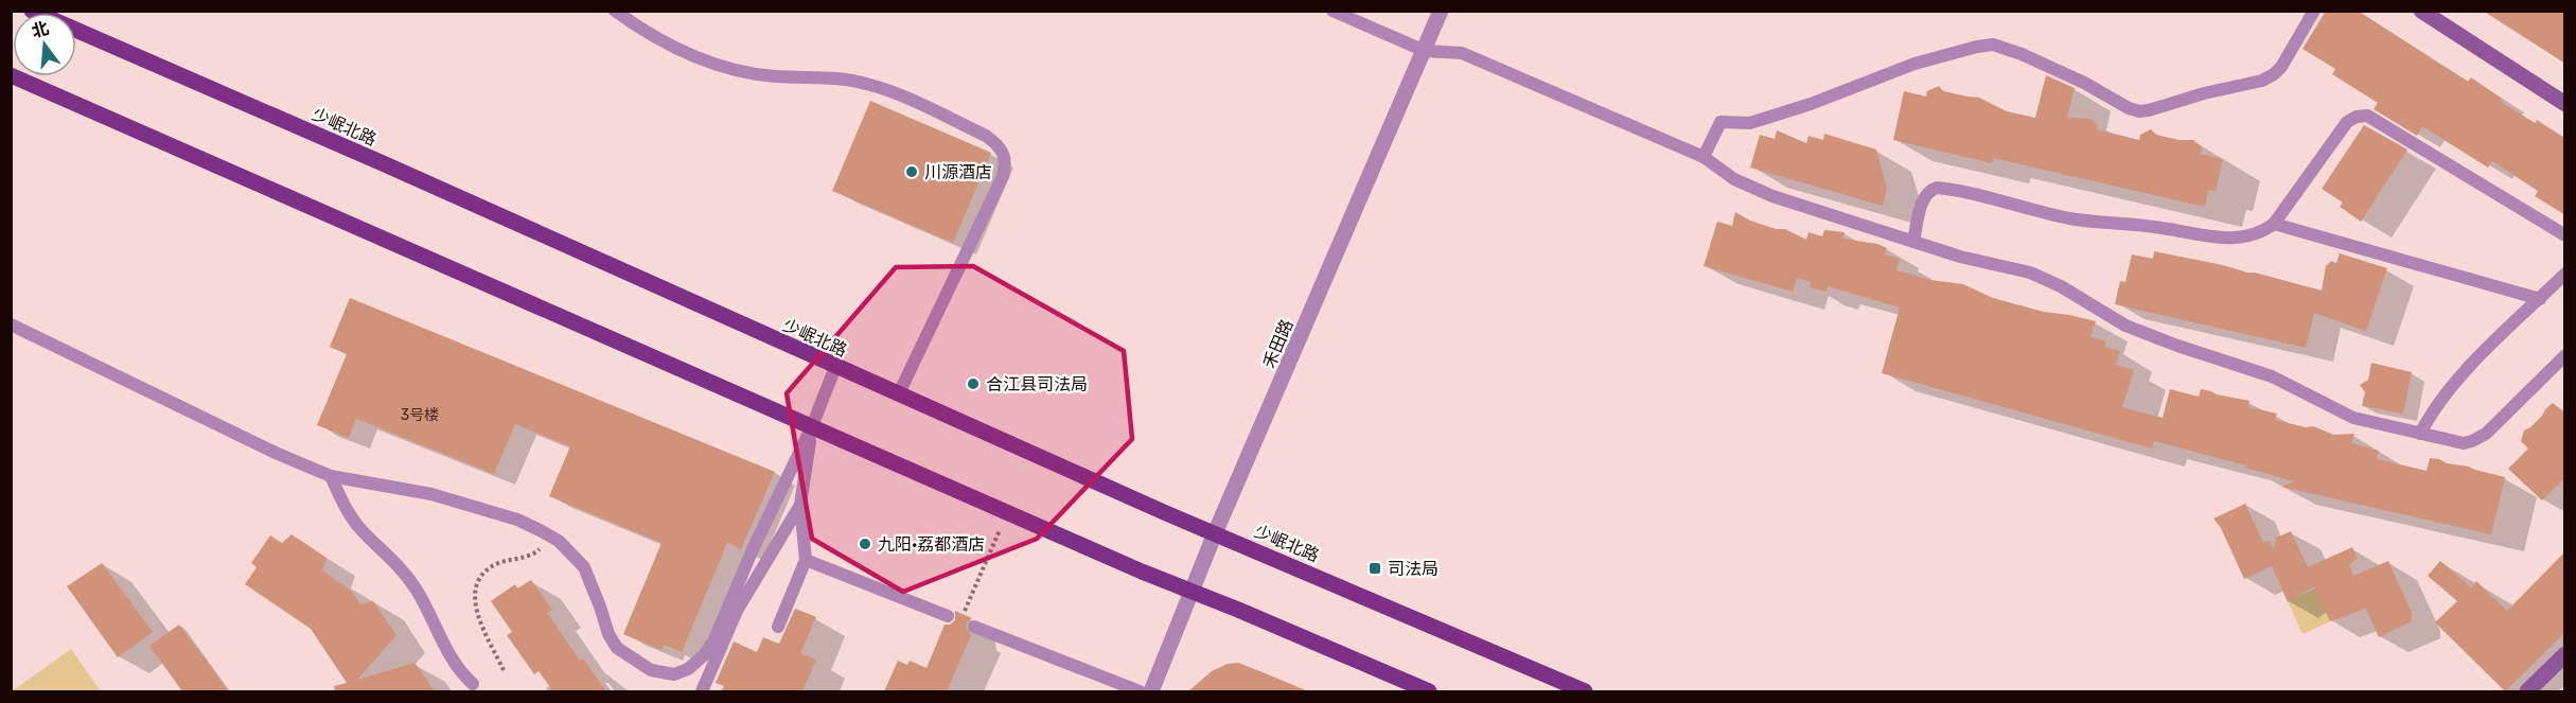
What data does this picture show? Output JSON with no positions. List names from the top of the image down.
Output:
{
  "streets": {
    "main road": ["少岷北路"],
    "street": ["禾田路"]
  },
  "crossings": [
    ["少岷北路", "禾田路"]
  ],
  "places": {
    "other": ["川源酒店", "合江县司法局", "九阳·荔都酒店"],
    "transit": ["司法局"]
  },
  "house_numbers": ["3号楼"],
  "north": "top"
}
